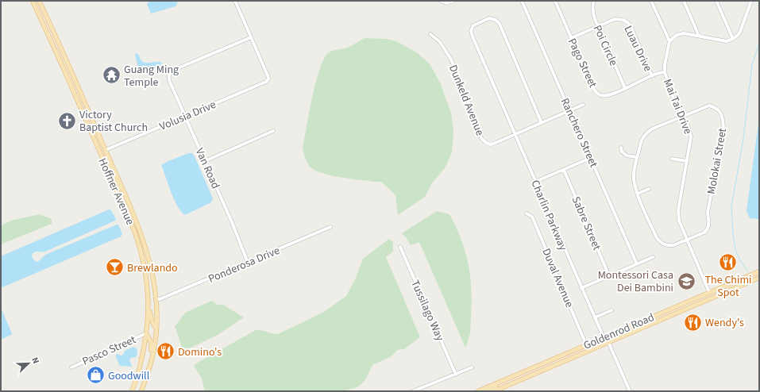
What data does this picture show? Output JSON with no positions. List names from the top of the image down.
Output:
{
  "streets": {
    "main road": ["Hoffner Avenue", "Goldenrod Road"],
    "street": [
      "Poi Circle",
      "Luau Drive",
      "Pago Street",
      "Dunkeld Avenue",
      "Mai Tai Drive",
      "Volusia Drive",
      "Ranchero Street",
      "Molokai Street",
      "Van Road",
      "Charlin Parkway",
      "Sabre Street",
      "Ponderosa Drive",
      "Duval Avenue",
      "Tussilago Way",
      "Pasco Street"
    ]
  },
  "crossings": [
    ["Poi Circle", "Luau Drive"],
    ["Poi Circle", "Pago Street"],
    ["Luau Drive", "Pago Street"],
    ["Pago Street", "Mai Tai Drive"],
    ["Dunkeld Avenue", "Ranchero Street"],
    ["Dunkeld Avenue", "Charlin Parkway"],
    ["Mai Tai Drive", "Molokai Street"],
    ["Mai Tai Drive", "Goldenrod Road"],
    ["Volusia Drive", "Van Road"],
    ["Volusia Drive", "Hoffner Avenue"],
    ["Van Road", "Ponderosa Drive"],
    ["Hoffner Avenue", "Ponderosa Drive"],
    ["Hoffner Avenue", "Pasco Street"],
    ["Charlin Parkway", "Goldenrod Road"],
    ["Duval Avenue", "Goldenrod Road"]
  ],
  "places": {
    "temple": ["Guang Ming Temple"],
    "church": ["Victory Baptist Church"],
    "restaurant": ["The Chimi Spot", "Wendy's", "Domino's"],
    "bar": ["Brewlando"],
    "school or university": ["Montessori Casa Dei Bambini"],
    "shop": ["Goodwill"]
  },
  "north": "top right"
}
